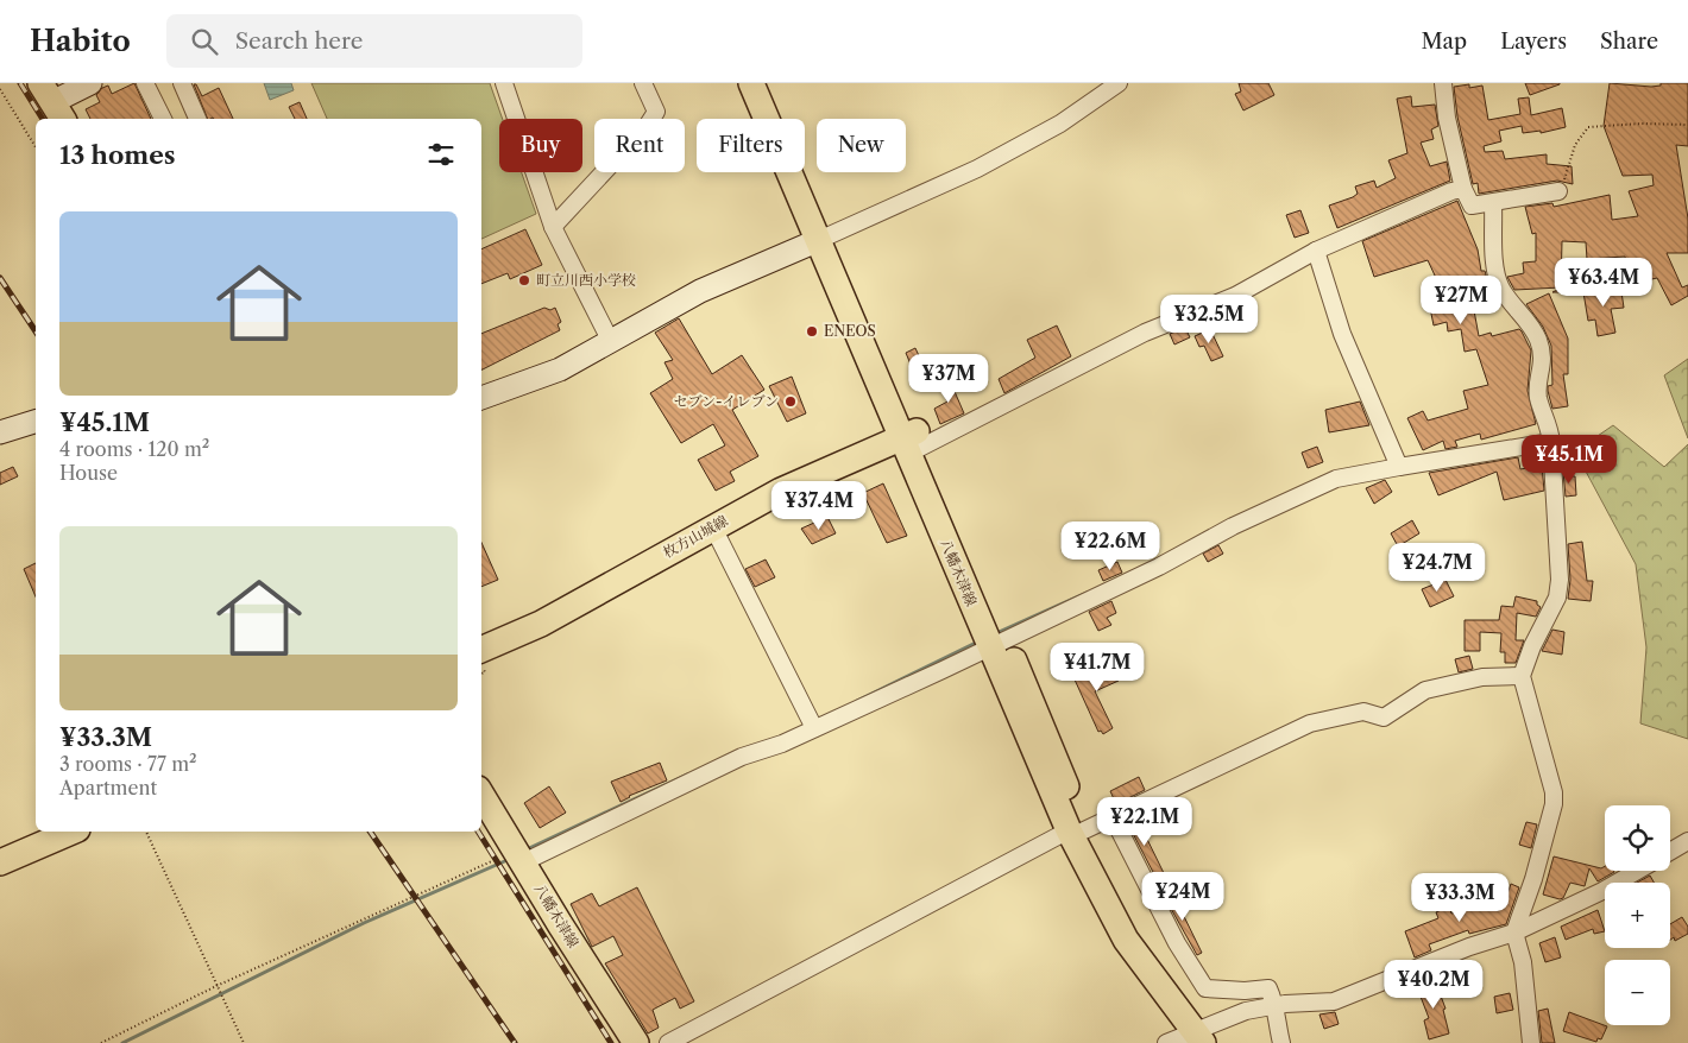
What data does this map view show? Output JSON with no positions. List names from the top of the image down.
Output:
{
  "streets": {
    "main road": ["枚方山城線", "八幡木津線"]
  },
  "crossings": [
    ["枚方山城線", "八幡木津線"]
  ],
  "places": ["町立川西小学校", "ENEOS", "セブン-イレブン"],
  "page": {
    "header": "Habito",
    "search": "Search here",
    "nav": ["Map", "Layers", "Share"],
    "chip": [
      "Buy",
      "Rent",
      "Filters",
      "New"
    ],
    "heading": "13 homes",
    "list": [
      {
        "name": "¥45.1M",
        "note": "4 rooms · 120 m² · House"
      },
      {
        "name": "¥33.3M",
        "note": "3 rooms · 77 m² · Apartment"
      }
    ],
    "price": [
      "¥63.4M",
      "¥27M",
      "¥32.5M",
      "¥37M",
      "¥45.1M",
      "¥37.4M",
      "¥22.6M",
      "¥24.7M",
      "¥41.7M",
      "¥22.1M",
      "¥24M",
      "¥33.3M",
      "¥40.2M"
    ],
    "map_buttons": ["+", "−"]
  }
}
